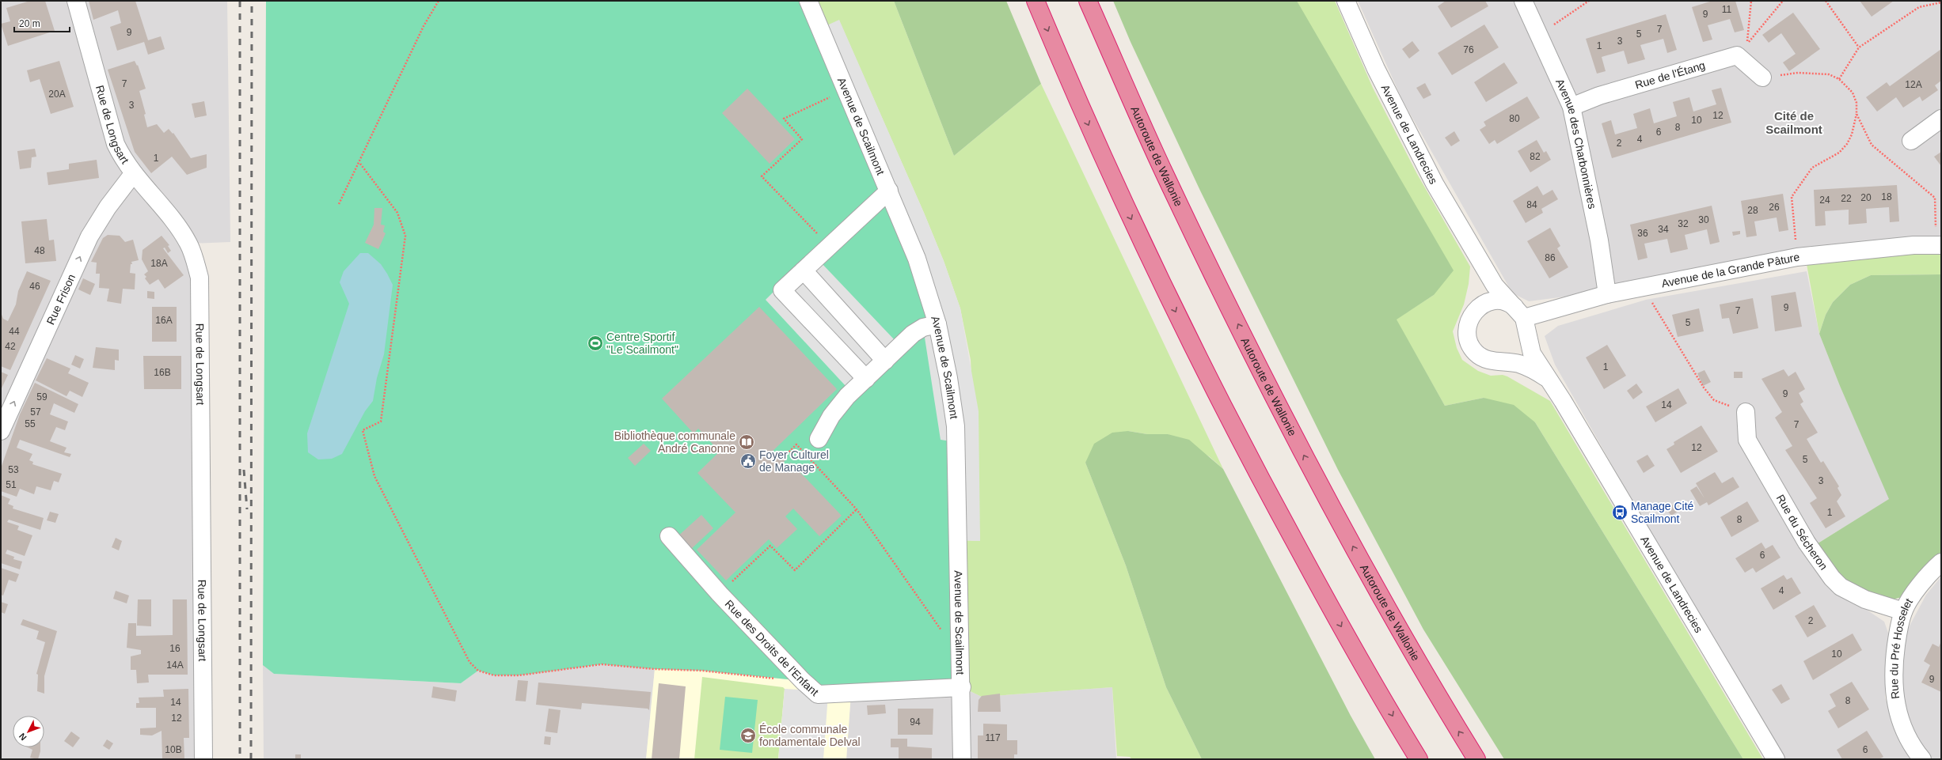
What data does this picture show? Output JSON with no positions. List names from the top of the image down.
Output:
{
  "streets": {
    "highway": ["Autoroute de Wallonie"],
    "street": [
      "Rue de l'Étang",
      "Rue de Longsart",
      "Avenue de Scailmont",
      "Avenue de Landrecies",
      "Avenue des Charbonnières",
      "Avenue de la Grande Pâture",
      "Rue Frison",
      "Rue du Sécheron",
      "Rue des Droits de l'Enfant",
      "Rue du Pré Hosselet"
    ]
  },
  "crossings": [
    ["Rue de l'Étang", "Avenue des Charbonnières"],
    ["Rue de Longsart", "Rue Frison"],
    ["Avenue de Scailmont", "Rue des Droits de l'Enfant"],
    ["Avenue de Landrecies", "Avenue de la Grande Pâture"],
    ["Avenue des Charbonnières", "Avenue de la Grande Pâture"],
    ["Rue du Sécheron", "Rue du Pré Hosselet"]
  ],
  "one_way": ["Rue Frison"],
  "districts": ["Cité de Scailmont"],
  "places": {
    "sports": ["Centre Sportif \"Le Scailmont\""],
    "library": ["Bibliothèque communale André Canonne"],
    "public building": ["Foyer Culturel de Manage"],
    "bus stop": ["Manage Cité Scailmont"],
    "school or university": ["École communale fondamentale Delval"]
  },
  "house_numbers": [
    "11",
    "9",
    "7",
    "9",
    "5",
    "3",
    "1",
    "76",
    "7",
    "12A",
    "20A",
    "3",
    "12",
    "80",
    "10",
    "8",
    "6",
    "4",
    "2",
    "82",
    "1",
    "18",
    "20",
    "22",
    "24",
    "84",
    "26",
    "28",
    "30",
    "32",
    "34",
    "36",
    "48",
    "86",
    "18A",
    "46",
    "9",
    "7",
    "16A",
    "5",
    "44",
    "42",
    "1",
    "16B",
    "9",
    "59",
    "14",
    "57",
    "55",
    "7",
    "12",
    "5",
    "53",
    "3",
    "51",
    "1",
    "8",
    "6",
    "4",
    "2",
    "16",
    "10",
    "14A",
    "9",
    "8",
    "14",
    "12",
    "94",
    "117",
    "10B",
    "6"
  ],
  "scale_bar": "20 m",
  "north": "bottom left"
}
